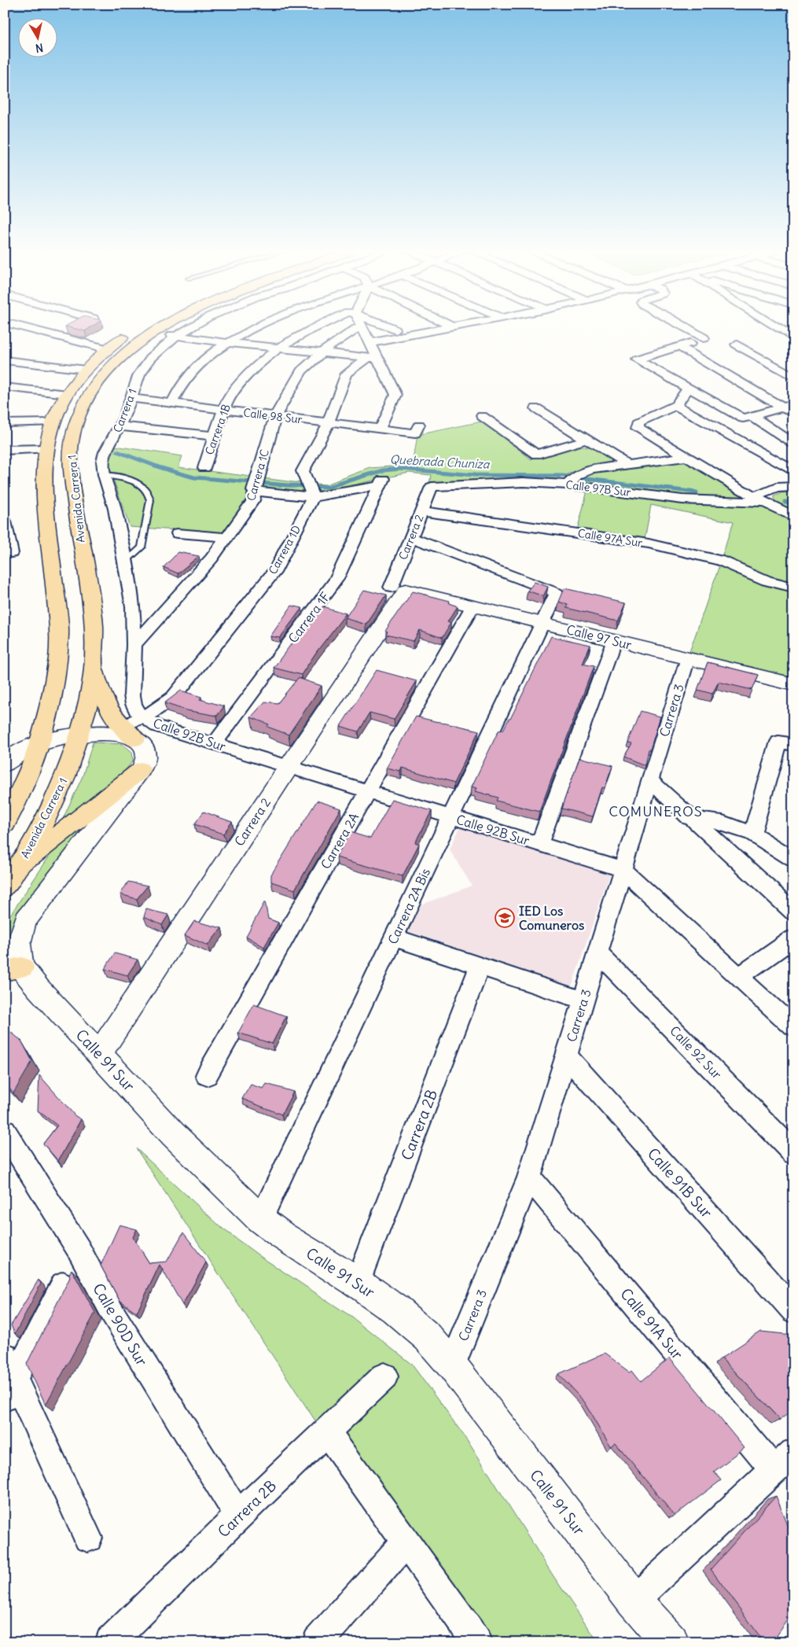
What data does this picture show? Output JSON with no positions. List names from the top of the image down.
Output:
{
  "streets": {
    "highway": ["Avenida Carrera 1"],
    "street": [
      "Carrera 1",
      "Calle 98 Sur",
      "Carrera 1B",
      "Carrera 1C",
      "Calle 97B Sur",
      "Carrera 2",
      "Calle 97A Sur",
      "Carrera 1D",
      "Carrera 1F",
      "Calle 97 Sur",
      "Carrera 3",
      "Calle 92B Sur",
      "Carrera 2A",
      "Carrera 2A Bis",
      "Calle 92 Sur",
      "Calle 91 Sur",
      "Carrera 2B",
      "Calle 91B Sur",
      "Calle 91A Sur",
      "Calle 90D Sur"
    ]
  },
  "crossings": [
    ["Carrera 1", "Calle 98 Sur"],
    ["Carrera 1", "Carrera 1C"],
    ["Carrera 1", "Carrera 1D"],
    ["Carrera 1", "Calle 92B Sur"],
    ["Calle 98 Sur", "Carrera 1B"],
    ["Calle 98 Sur", "Carrera 1C"],
    ["Calle 97B Sur", "Carrera 2"],
    ["Carrera 2", "Calle 97A Sur"],
    ["Carrera 2", "Calle 97 Sur"],
    ["Carrera 2", "Calle 92B Sur"],
    ["Carrera 2", "Carrera 2A Bis"],
    ["Carrera 2", "Calle 91 Sur"],
    ["Carrera 1D", "Carrera 1F"],
    ["Carrera 1D", "Calle 92B Sur"],
    ["Carrera 1D", "Calle 91 Sur"],
    ["Carrera 1F", "Calle 92B Sur"],
    ["Calle 97 Sur", "Carrera 3"],
    ["Calle 97 Sur", "Carrera 2A"],
    ["Calle 97 Sur", "Carrera 2A Bis"],
    ["Carrera 3", "Calle 92B Sur"],
    ["Carrera 3", "Calle 92 Sur"],
    ["Carrera 3", "Calle 91 Sur"],
    ["Carrera 3", "Calle 91B Sur"],
    ["Carrera 3", "Calle 91A Sur"],
    ["Calle 92B Sur", "Carrera 2A"],
    ["Calle 92B Sur", "Carrera 2A Bis"],
    ["Carrera 2A Bis", "Calle 91 Sur"],
    ["Calle 91 Sur", "Carrera 2B"],
    ["Carrera 2B", "Calle 90D Sur"]
  ],
  "districts": ["COMUNEROS"],
  "water": ["Quebrada Chuniza"],
  "places": {
    "school or university": ["IED Los Comuneros"]
  },
  "north": "bottom"
}
